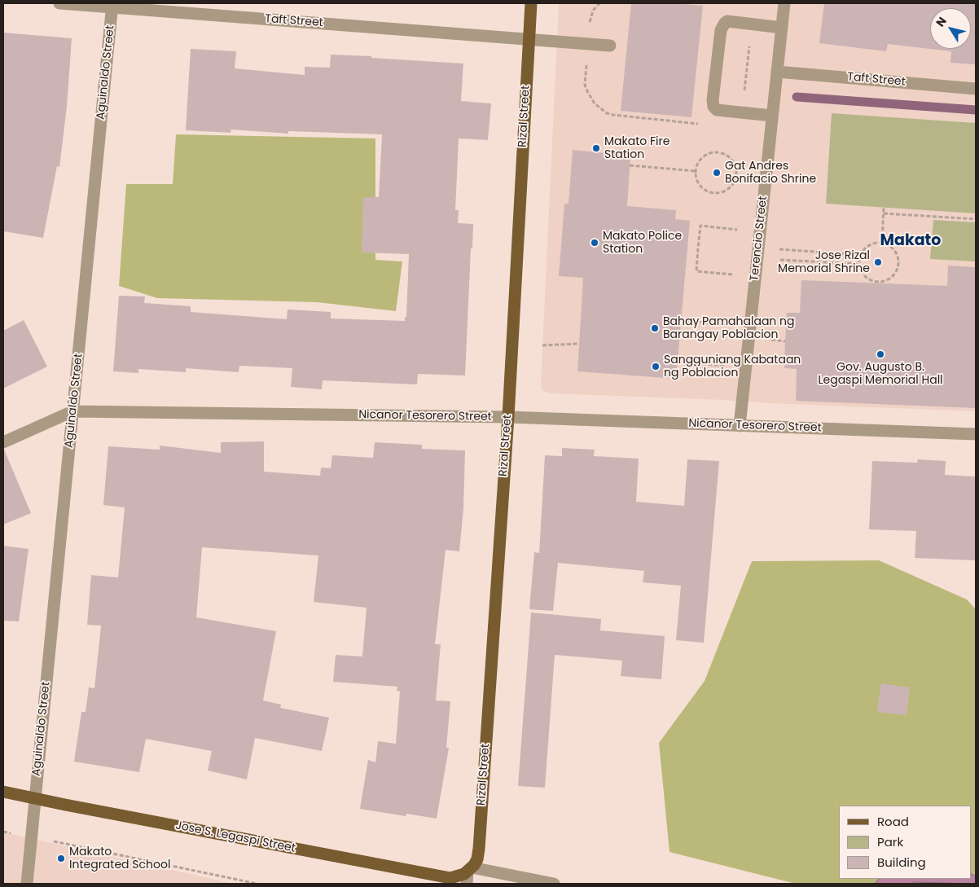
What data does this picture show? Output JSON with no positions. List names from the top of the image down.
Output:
{
  "streets": {
    "main road": ["Rizal Street", "Jose S. Legaspi Street"],
    "street": [
      "Taft Street",
      "Aguinaldo Street",
      "Terencio Street",
      "Nicanor Tesorero Street"
    ]
  },
  "crossings": [
    ["Taft Street", "Aguinaldo Street"],
    ["Taft Street", "Rizal Street"],
    ["Taft Street", "Terencio Street"],
    ["Aguinaldo Street", "Nicanor Tesorero Street"],
    ["Aguinaldo Street", "Jose S. Legaspi Street"],
    ["Rizal Street", "Nicanor Tesorero Street"],
    ["Rizal Street", "Jose S. Legaspi Street"],
    ["Terencio Street", "Nicanor Tesorero Street"]
  ],
  "districts": ["Makato"],
  "places": [
    "Makato Fire Station",
    "Gat Andres Bonifacio Shrine",
    "Makato Police Station",
    "Jose Rizal Memorial Shrine",
    "Bahay Pamahalaan ng Barangay Poblacion",
    "Gov. Augusto B. Legaspi Memorial Hall",
    "Sangguniang Kabataan ng Poblacion",
    "Makato Integrated School"
  ],
  "legend": ["Road", "Park", "Building"],
  "north": "top left"
}
